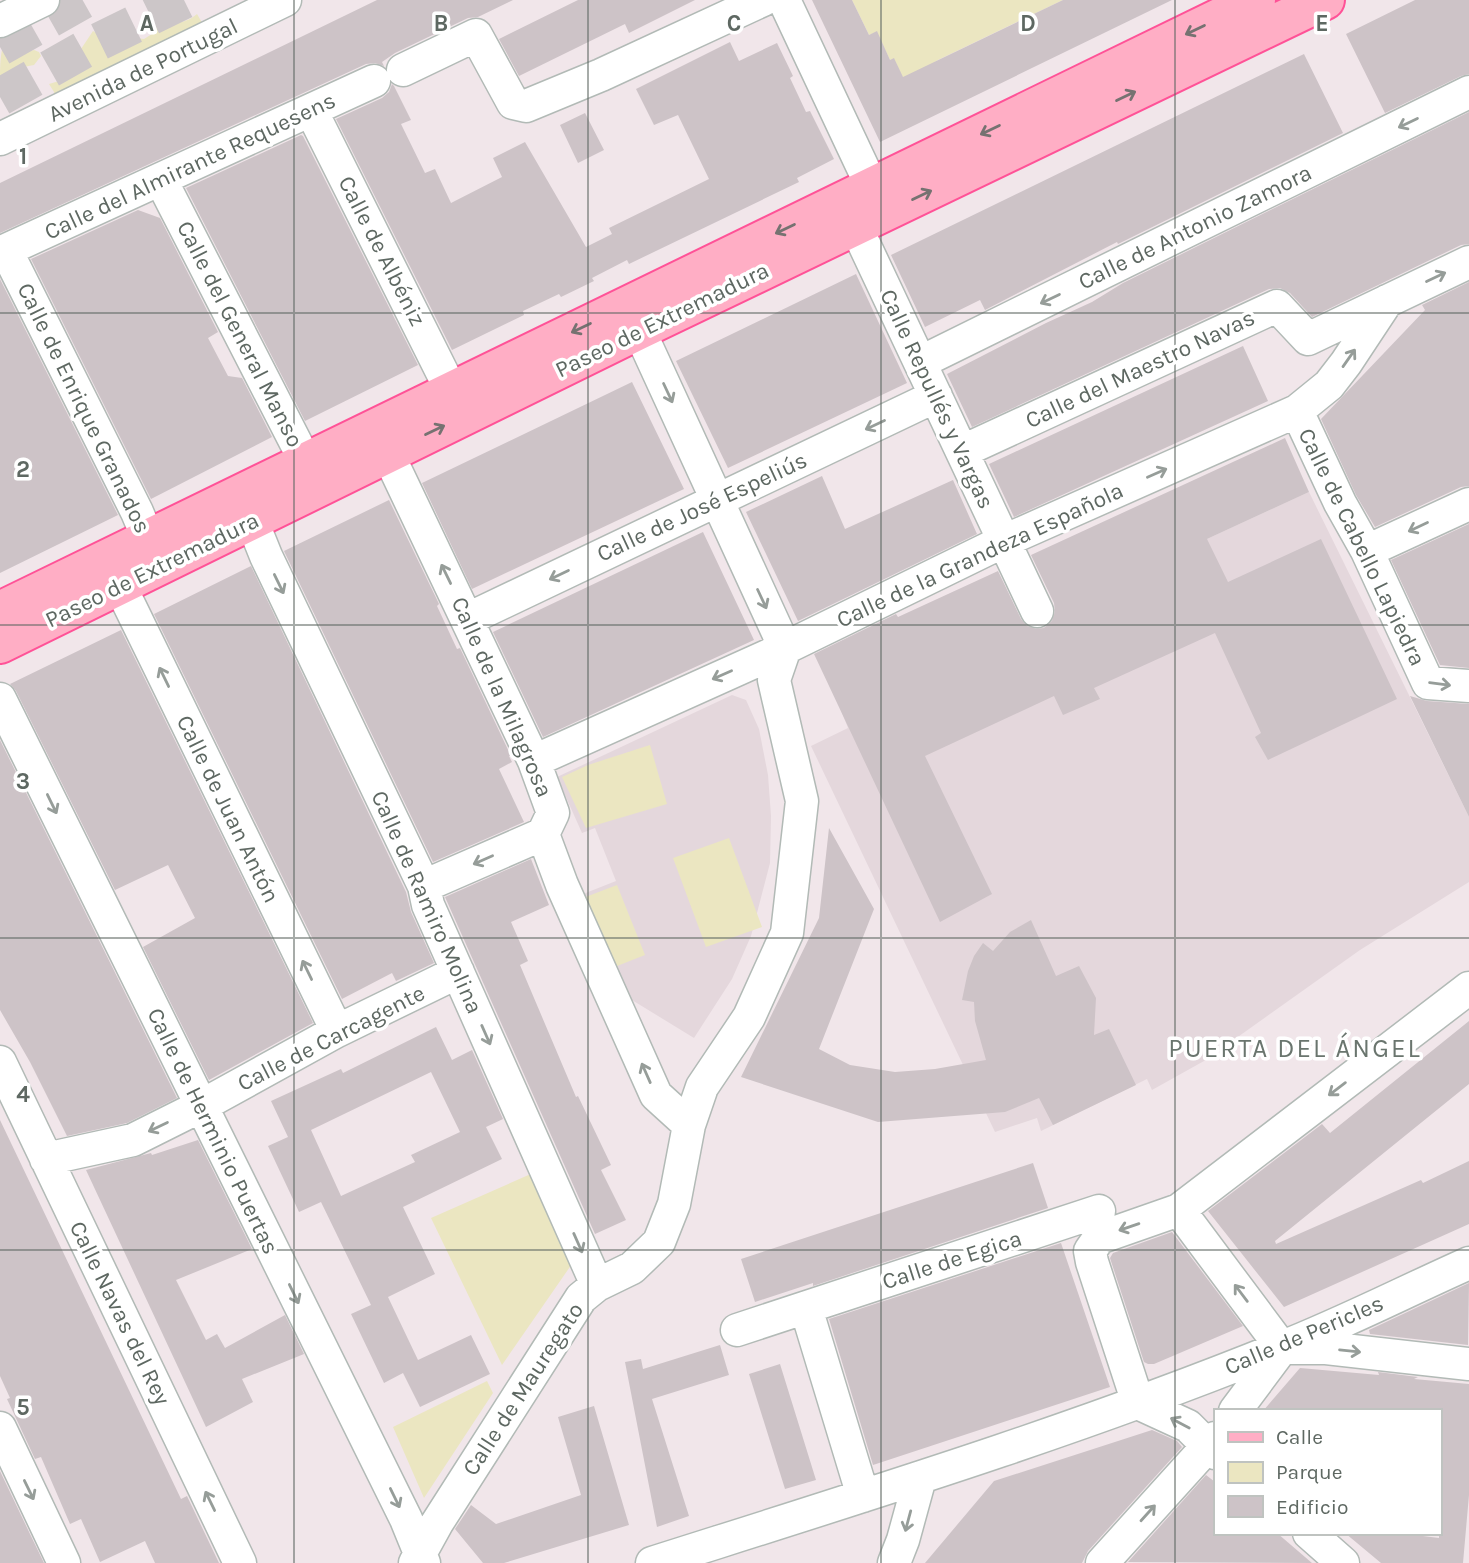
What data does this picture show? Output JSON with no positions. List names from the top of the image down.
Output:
{
  "streets": {
    "main road": ["Paseo de Extremadura"],
    "street": [
      "Avenida de Portugal",
      "Calle del Almirante Requesens",
      "Calle de Antonio Zamora",
      "Calle de Albéniz",
      "Calle del General Manso",
      "Calle del Maestro Navas",
      "Calle Repullés y Vargas",
      "Calle de Enrique Granados",
      "Calle de José Espeliús",
      "Calle de Cabello Lapiedra",
      "Calle de la Grandeza Española",
      "Calle de la Milagrosa",
      "Calle de Juan Antón",
      "Calle de Ramiro Molina",
      "Calle de Carcagente",
      "Calle de Herminio Puertas",
      "Calle de Egica",
      "Calle Navas del Rey",
      "Calle de Pericles",
      "Calle de Mauregato"
    ]
  },
  "crossings": [
    ["Calle del Almirante Requesens", "Calle de Albéniz"],
    ["Calle del Almirante Requesens", "Calle del General Manso"],
    ["Calle del Almirante Requesens", "Calle de Enrique Granados"],
    ["Calle de Antonio Zamora", "Calle Repullés y Vargas"],
    ["Calle de Albéniz", "Paseo de Extremadura"],
    ["Paseo de Extremadura", "Calle del General Manso"],
    ["Paseo de Extremadura", "Calle Repullés y Vargas"],
    ["Paseo de Extremadura", "Calle de Enrique Granados"],
    ["Paseo de Extremadura", "Calle de la Milagrosa"],
    ["Paseo de Extremadura", "Calle de Juan Antón"],
    ["Paseo de Extremadura", "Calle de Ramiro Molina"],
    ["Calle del Maestro Navas", "Calle Repullés y Vargas"],
    ["Calle del Maestro Navas", "Calle de la Grandeza Española"],
    ["Calle Repullés y Vargas", "Calle de José Espeliús"],
    ["Calle Repullés y Vargas", "Calle de la Grandeza Española"],
    ["Calle de José Espeliús", "Calle de la Milagrosa"],
    ["Calle de Cabello Lapiedra", "Calle de la Grandeza Española"],
    ["Calle de la Grandeza Española", "Calle de la Milagrosa"],
    ["Calle de la Grandeza Española", "Calle de Mauregato"],
    ["Calle de la Milagrosa", "Calle de Mauregato"],
    ["Calle de Juan Antón", "Calle de Carcagente"],
    ["Calle de Ramiro Molina", "Calle de Carcagente"],
    ["Calle de Ramiro Molina", "Calle de Mauregato"],
    ["Calle de Carcagente", "Calle de Herminio Puertas"],
    ["Calle de Carcagente", "Calle Navas del Rey"],
    ["Calle de Herminio Puertas", "Calle de Mauregato"]
  ],
  "one_way": [
    "Calle de Antonio Zamora",
    "Calle de José Espeliús",
    "Calle de Cabello Lapiedra",
    "Calle de Juan Antón",
    "Calle de Ramiro Molina",
    "Calle de Carcagente",
    "Calle de Herminio Puertas"
  ],
  "districts": ["PUERTA DEL ÁNGEL"],
  "legend": ["Calle", "Parque", "Edificio"],
  "grid": {
    "columns": [
      "A",
      "B",
      "C",
      "D",
      "E"
    ],
    "rows": [
      "1",
      "2",
      "3",
      "4",
      "5"
    ]
  }
}
